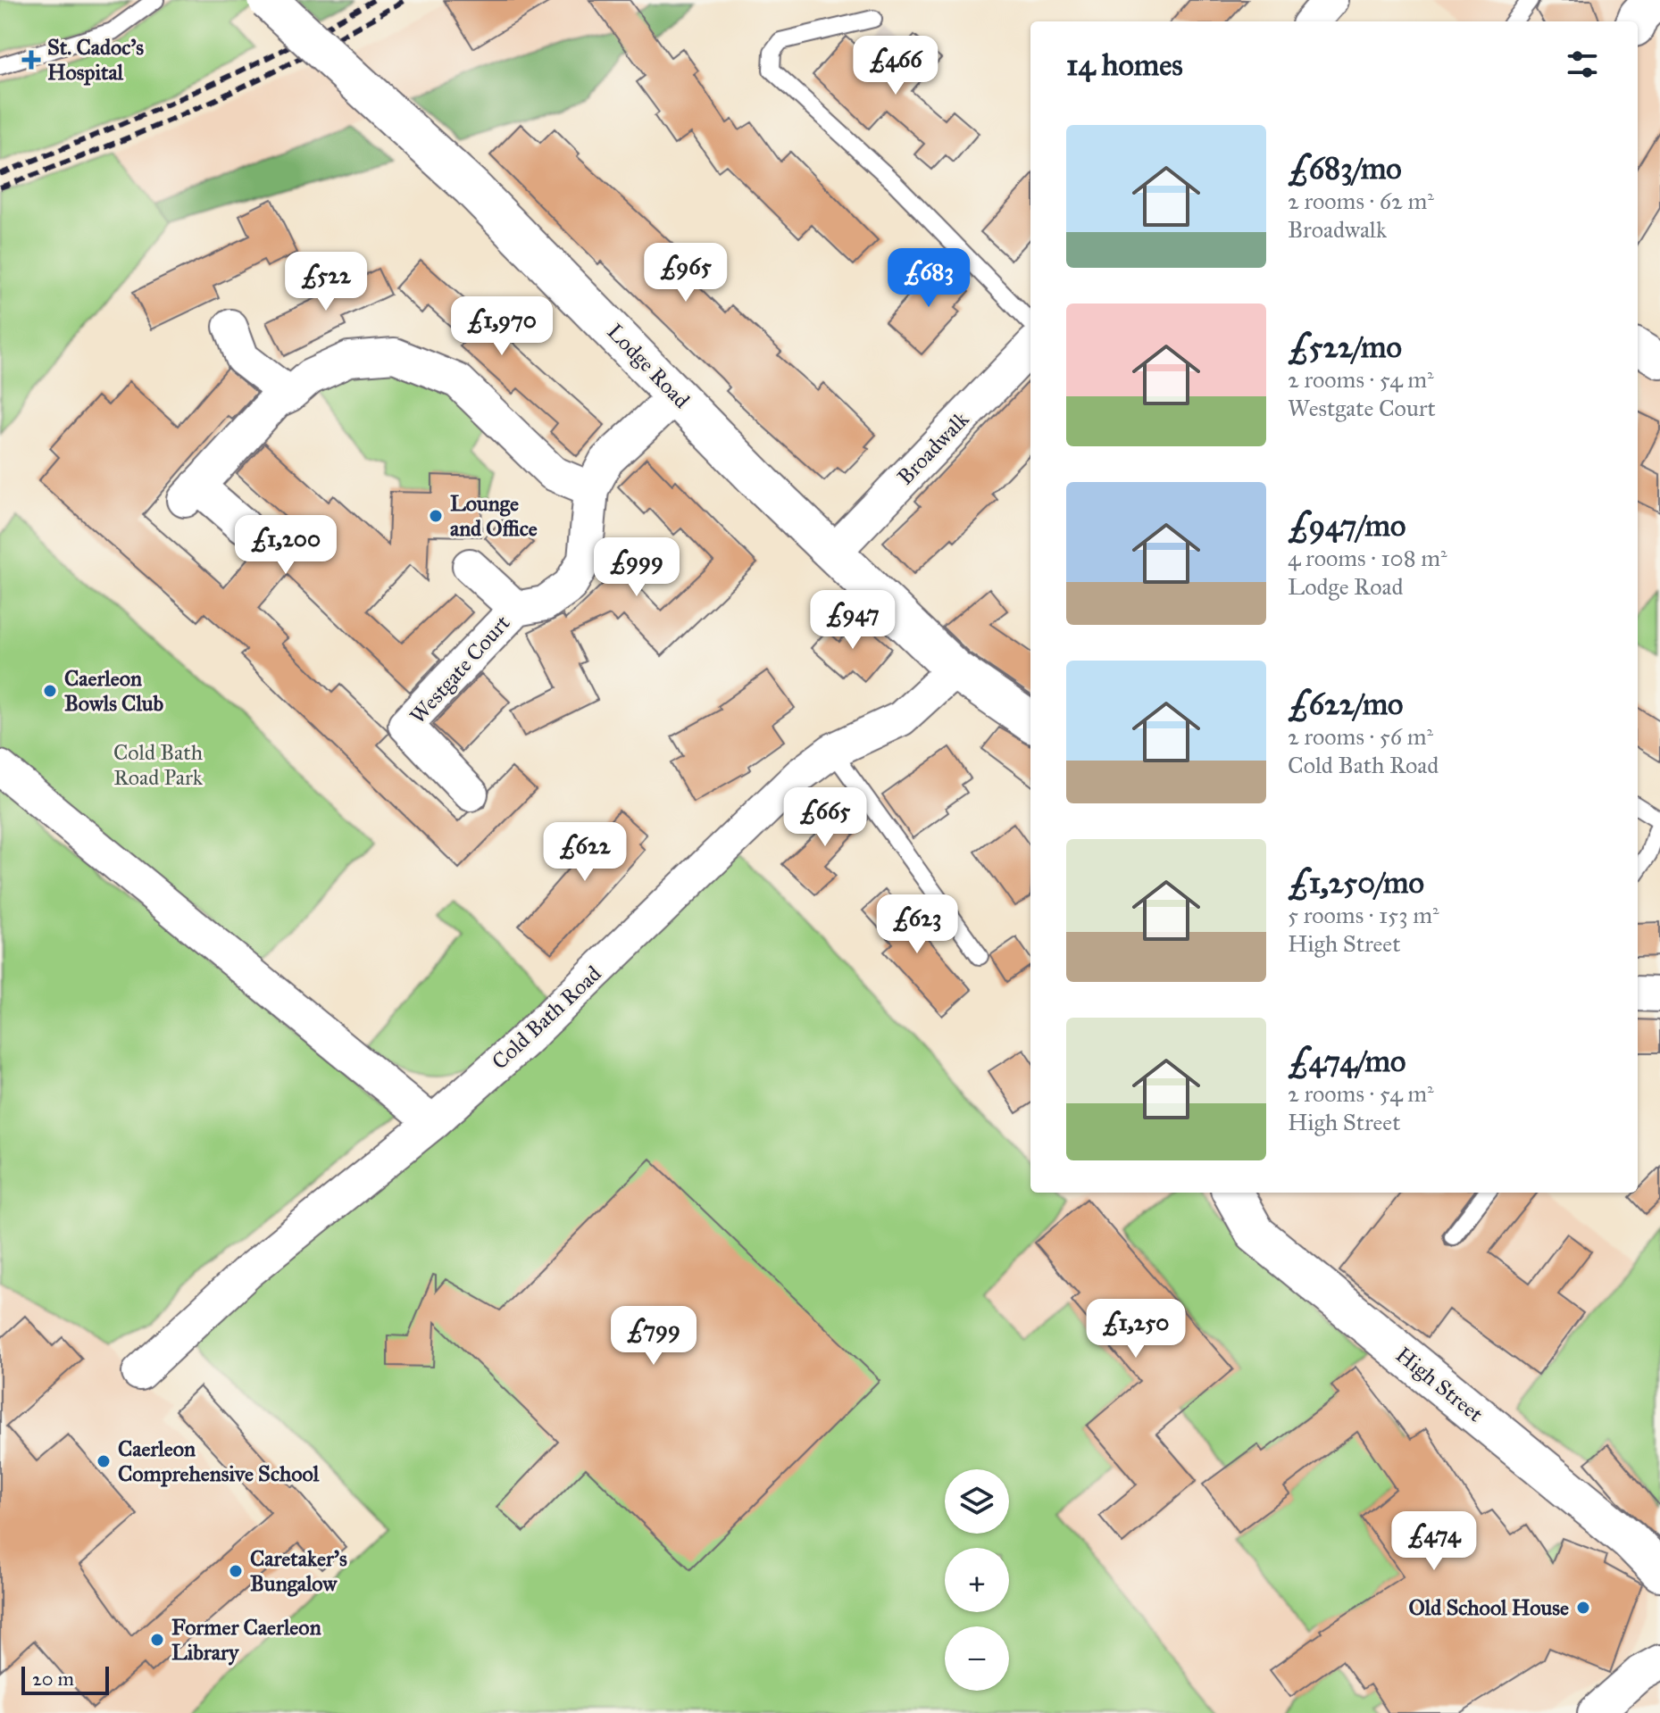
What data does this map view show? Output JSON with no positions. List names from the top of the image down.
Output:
{
  "streets": {
    "street": [
      "Lodge Road",
      "Broadwalk",
      "Westgate Court",
      "Cold Bath Road",
      "High Street"
    ]
  },
  "crossings": [
    ["Lodge Road", "Broadwalk"],
    ["Lodge Road", "Westgate Court"],
    ["Lodge Road", "Cold Bath Road"]
  ],
  "parks": ["Cold Bath Road Park"],
  "places": {
    "health": ["St. Cadoc's Hospital"],
    "other": [
      "Lounge and Office",
      "Caerleon Bowls Club",
      "Caerleon Comprehensive School",
      "Caretaker's Bungalow",
      "Old School House",
      "Former Caerleon Library"
    ]
  },
  "scale_bar": "20 m",
  "page": {
    "heading": "14 homes",
    "price": [
      "£466",
      "£965",
      "£683",
      "£522",
      "£1,970",
      "£1,200",
      "£999",
      "£947",
      "£665",
      "£622",
      "£623",
      "£1,250",
      "£799",
      "£474"
    ],
    "list": [
      {
        "name": "£683/mo",
        "note": "2 rooms · 62 m² · Broadwalk"
      },
      {
        "name": "£522/mo",
        "note": "2 rooms · 54 m² · Westgate Court"
      },
      {
        "name": "£947/mo",
        "note": "4 rooms · 108 m² · Lodge Road"
      },
      {
        "name": "£622/mo",
        "note": "2 rooms · 56 m² · Cold Bath Road"
      },
      {
        "name": "£1,250/mo",
        "note": "5 rooms · 153 m² · High Street"
      },
      {
        "name": "£474/mo",
        "note": "2 rooms · 54 m² · High Street"
      }
    ],
    "map_buttons": ["+", "−"],
    "scale": "20 m"
  }
}
